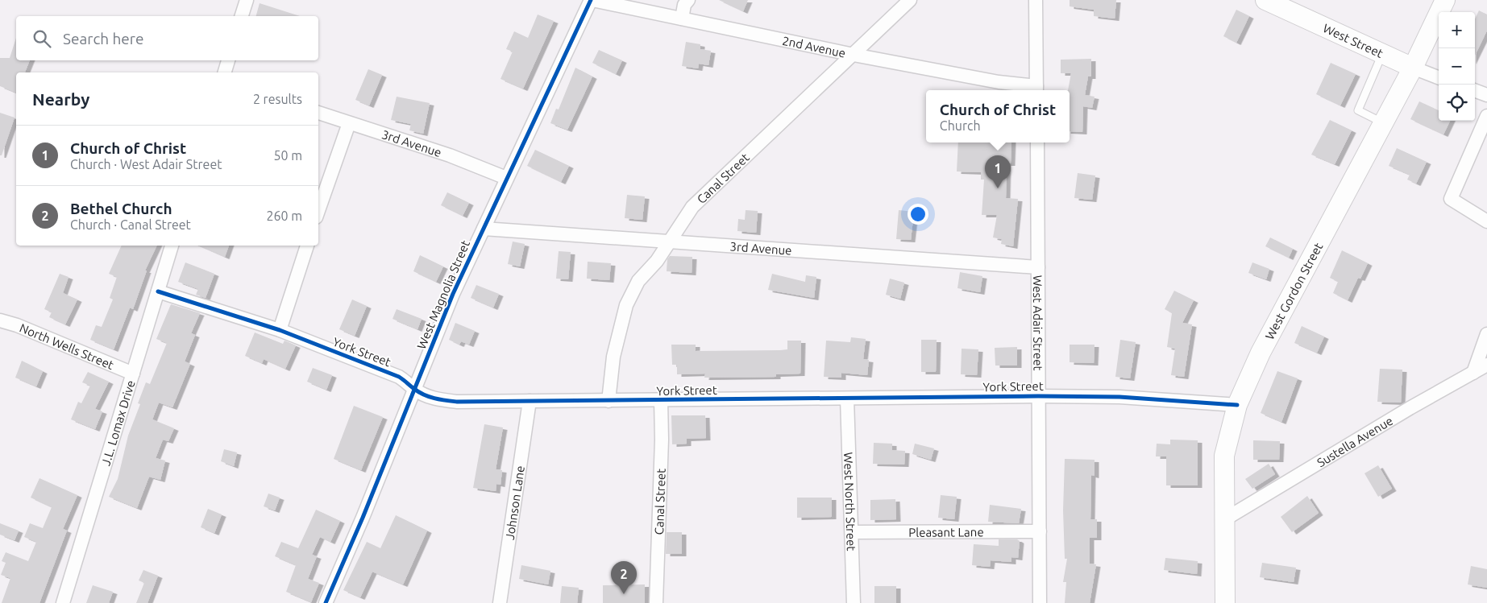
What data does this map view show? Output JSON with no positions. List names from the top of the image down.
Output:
{
  "streets": {
    "street": [
      "West Street",
      "2nd Avenue",
      "3rd Avenue",
      "Canal Street",
      "West Gordon Street",
      "West Magnolia Street",
      "West Adair Street",
      "North Wells Street",
      "York Street",
      "J.L. Lomax Drive",
      "Sustella Avenue",
      "West North Street",
      "Johnson Lane",
      "Pleasant Lane"
    ]
  },
  "crossings": [
    ["West Street", "West Gordon Street"],
    ["2nd Avenue", "Canal Street"],
    ["2nd Avenue", "West Magnolia Street"],
    ["3rd Avenue", "Canal Street"],
    ["3rd Avenue", "West Magnolia Street"],
    ["3rd Avenue", "West Adair Street"],
    ["Canal Street", "York Street"],
    ["West Gordon Street", "York Street"],
    ["West Gordon Street", "Sustella Avenue"],
    ["West Magnolia Street", "York Street"],
    ["West Adair Street", "York Street"],
    ["West Adair Street", "Pleasant Lane"],
    ["North Wells Street", "J.L. Lomax Drive"],
    ["York Street", "J.L. Lomax Drive"],
    ["York Street", "West North Street"],
    ["York Street", "Johnson Lane"],
    ["West North Street", "Pleasant Lane"]
  ],
  "page": {
    "map_buttons": ["+", "−"],
    "search": "Search here",
    "heading": ["Nearby", "2 results"],
    "popup": ["Church of Christ", "Church"],
    "list": [
      {
        "mark": "1",
        "name": "Church of Christ",
        "note": "Church · West Adair Street",
        "value": "50 m"
      },
      {
        "mark": "2",
        "name": "Bethel Church",
        "note": "Church · Canal Street",
        "value": "260 m"
      }
    ],
    "pins": ["1", "2"]
  }
}
